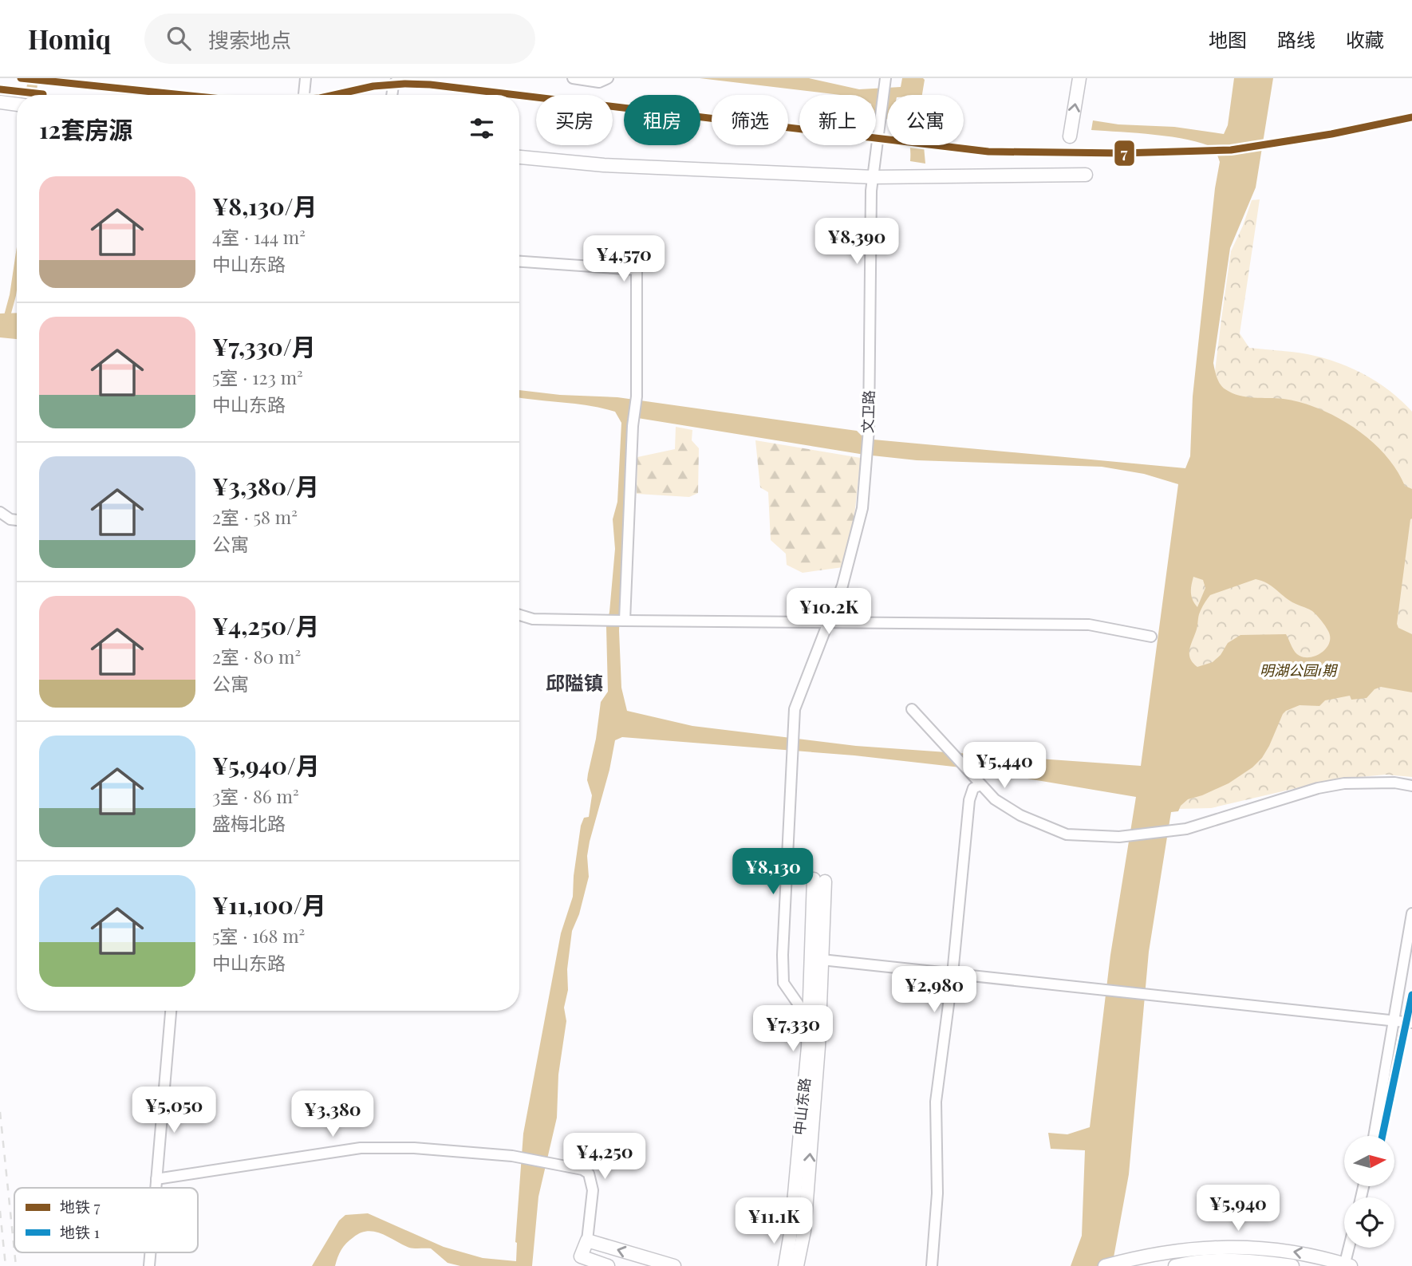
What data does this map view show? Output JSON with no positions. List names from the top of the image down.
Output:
{
  "streets": {
    "main road": ["中山东路"],
    "street": ["文卫路"]
  },
  "crossings": [
    ["文卫路", "中山东路"]
  ],
  "districts": ["邱隘镇"],
  "parks": ["明湖公园1期"],
  "lines": ["metro line 7", "metro line 1"],
  "legend": ["地铁 7", "地铁 1"],
  "north": "right",
  "page": {
    "header": "Homiq",
    "search": "搜索地点",
    "nav": ["地图", "路线", "收藏"],
    "chip": [
      "买房",
      "租房",
      "筛选",
      "新上",
      "公寓"
    ],
    "heading": "12套房源",
    "list": [
      {
        "name": "¥8,130/月",
        "note": "4室 · 144 m² · 中山东路"
      },
      {
        "name": "¥7,330/月",
        "note": "5室 · 123 m² · 中山东路"
      },
      {
        "name": "¥3,380/月",
        "note": "2室 · 58 m² · 公寓"
      },
      {
        "name": "¥4,250/月",
        "note": "2室 · 80 m² · 公寓"
      },
      {
        "name": "¥5,940/月",
        "note": "3室 · 86 m² · 盛梅北路"
      },
      {
        "name": "¥11,100/月",
        "note": "5室 · 168 m² · 中山东路"
      }
    ],
    "price": [
      "¥8,390",
      "¥4,570",
      "¥10.2K",
      "¥5,440",
      "¥8,130",
      "¥2,980",
      "¥7,330",
      "¥5,050",
      "¥3,380",
      "¥4,250",
      "¥5,940",
      "¥11.1K"
    ]
  }
}
